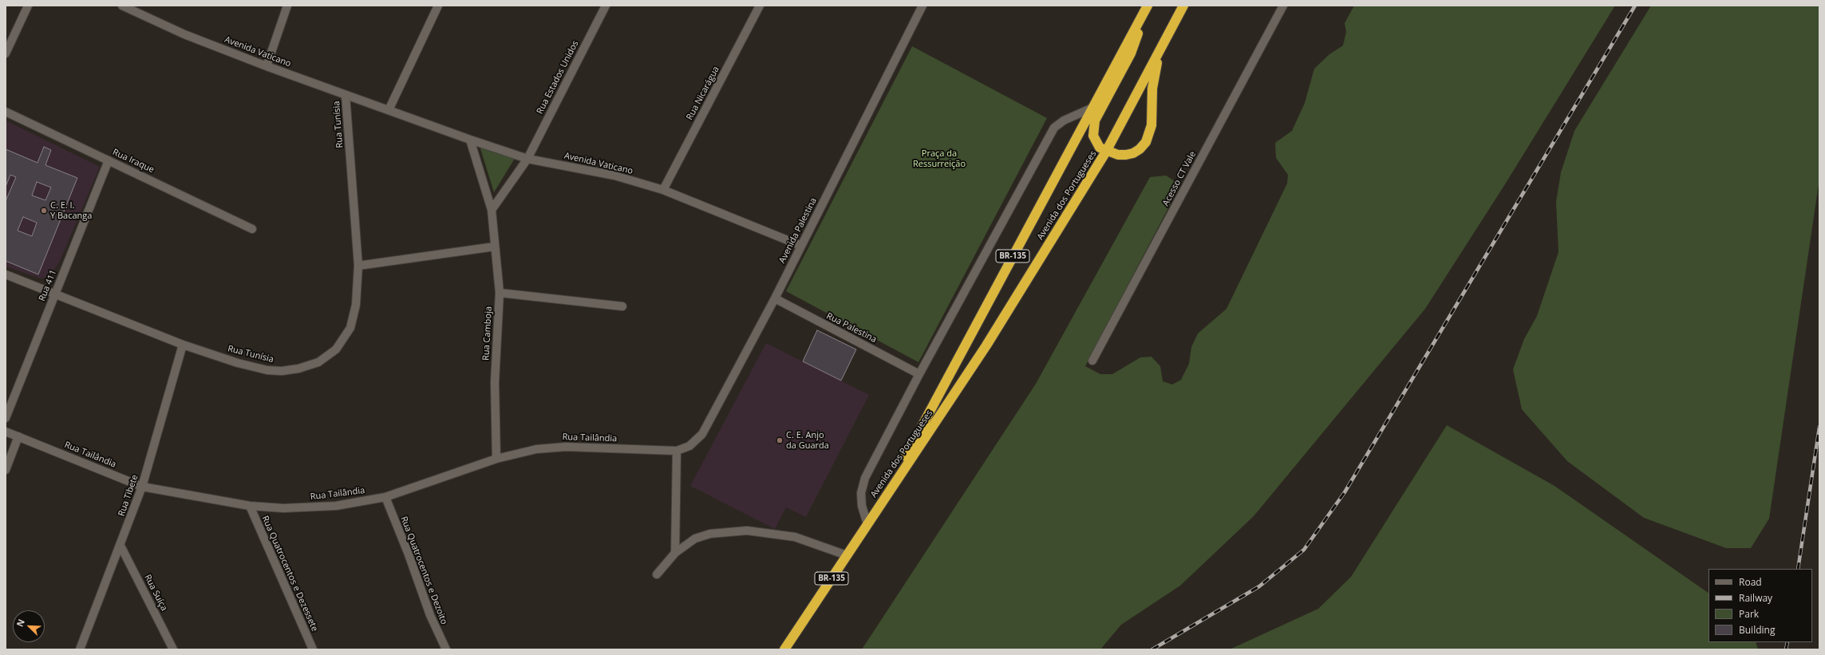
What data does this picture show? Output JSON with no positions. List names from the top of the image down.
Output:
{
  "streets": {
    "highway": ["Avenida dos Portugueses", "BR-135"],
    "street": [
      "Avenida Vaticano",
      "Rua Estados Unidos",
      "Rua Nicarágua",
      "Rua Tunísia",
      "Rua Iraque",
      "Acesso CT Vale",
      "Avenida Palestina",
      "Rua 411",
      "Rua Palestina",
      "Rua Camboja",
      "Rua Tailândia",
      "Rua Tibete",
      "Rua Quatrocentos e Dezoito",
      "Rua Quatrocentos e Dezessete",
      "Rua Suíça"
    ]
  },
  "crossings": [
    ["Avenida Vaticano", "Rua Estados Unidos"],
    ["Avenida Vaticano", "Rua Nicarágua"],
    ["Avenida Vaticano", "Rua Tunísia"],
    ["Avenida Vaticano", "Avenida Palestina"],
    ["Avenida Vaticano", "Rua Camboja"],
    ["Rua Tunísia", "Rua 411"],
    ["Rua Tunísia", "Rua Tibete"],
    ["Rua Iraque", "Rua 411"],
    ["Avenida dos Portugueses", "BR-135"],
    ["Avenida Palestina", "Rua Palestina"],
    ["Avenida Palestina", "Rua Tailândia"],
    ["Rua Camboja", "Rua Tailândia"],
    ["Rua Tailândia", "Rua Tibete"],
    ["Rua Tailândia", "Rua Quatrocentos e Dezoito"],
    ["Rua Tailândia", "Rua Quatrocentos e Dezessete"],
    ["Rua Tibete", "Rua Suíça"]
  ],
  "parks": ["Praça da Ressurreição"],
  "places": ["C. E. I. Y Bacanga", "C. E. Anjo da Guarda"],
  "legend": [
    "Road",
    "Railway",
    "Park",
    "Building"
  ],
  "north": "top left"
}
